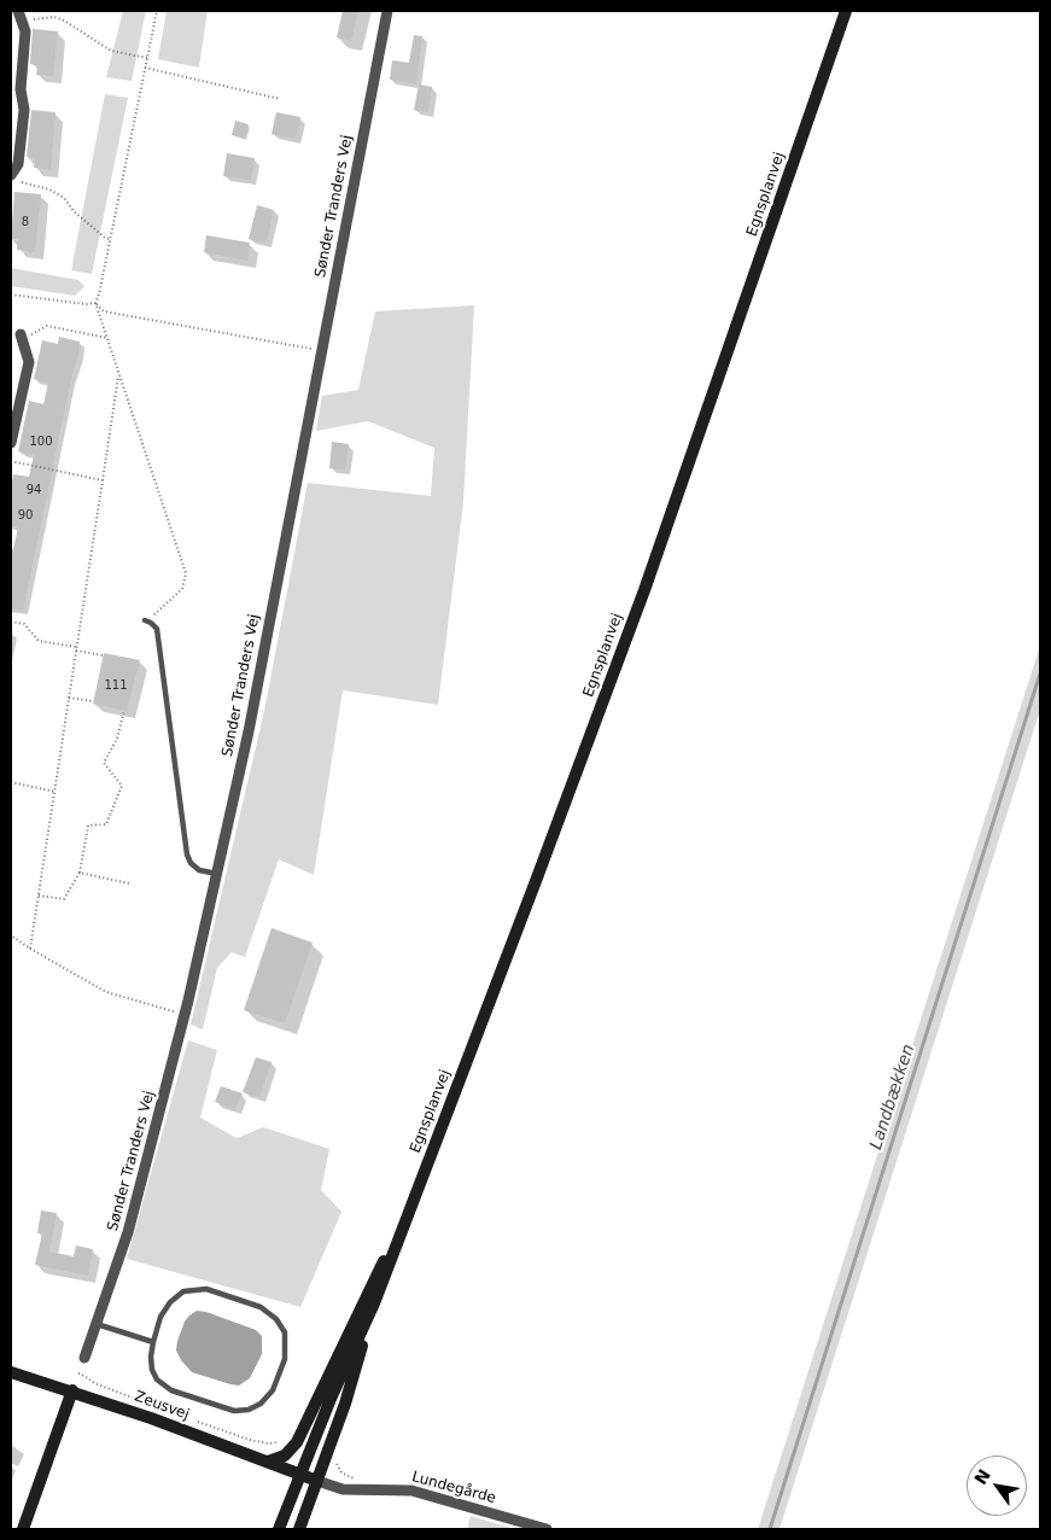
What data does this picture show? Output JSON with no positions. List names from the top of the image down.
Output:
{
  "streets": {
    "main road": ["Egnsplanvej", "Zeusvej"],
    "street": ["Sønder Tranders Vej", "Lundegårde"]
  },
  "crossings": [
    ["Egnsplanvej", "Zeusvej"],
    ["Egnsplanvej", "Lundegårde"],
    ["Zeusvej", "Lundegårde"]
  ],
  "water": ["Landbækken"],
  "house_numbers": [
    "8",
    "100",
    "94",
    "90",
    "111"
  ],
  "north": "top left"
}
